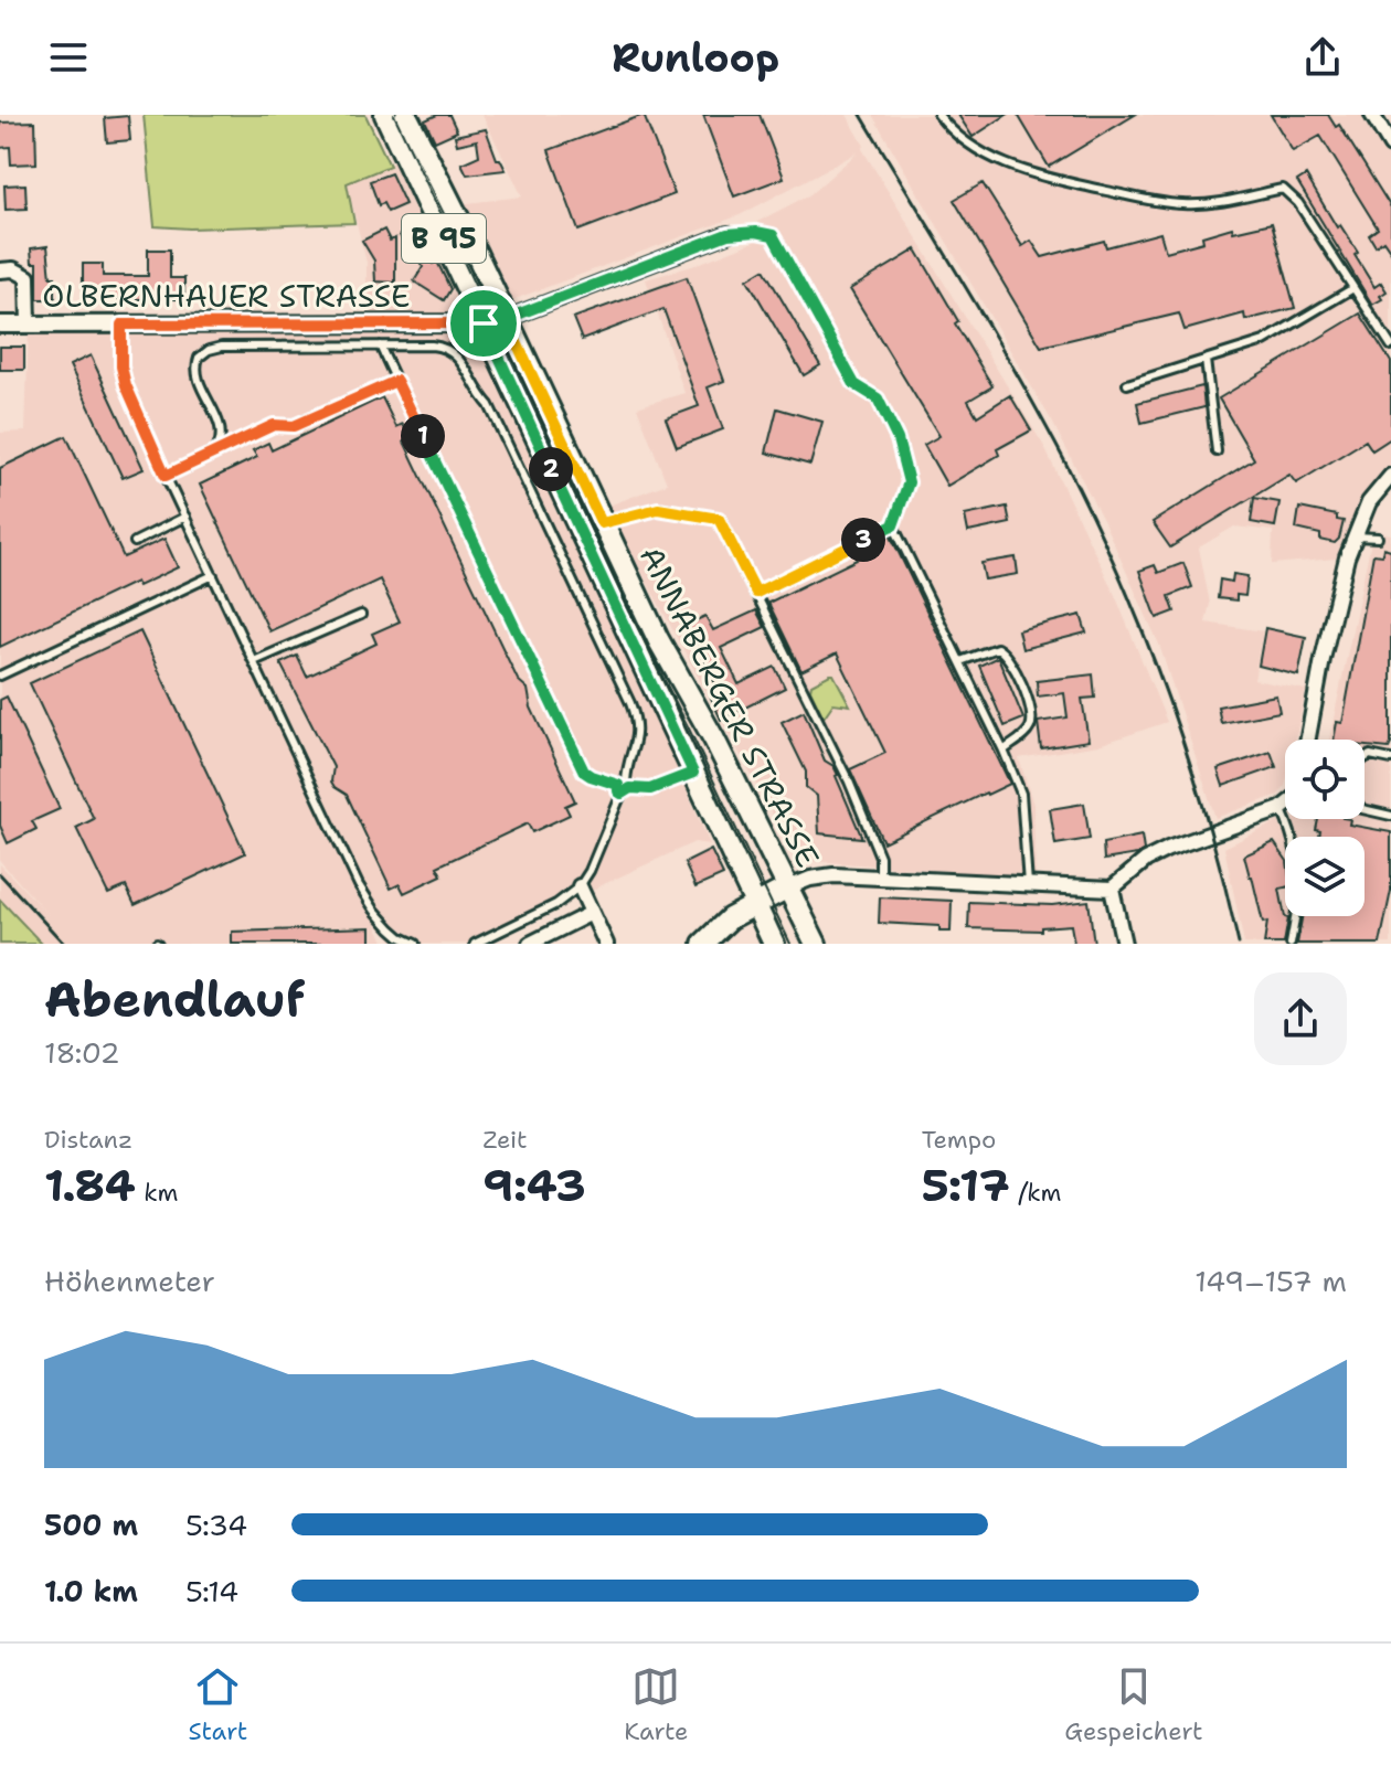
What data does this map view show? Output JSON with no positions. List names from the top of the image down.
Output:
{
  "streets": {
    "main road": ["B 95", "ANNABERGER STRASSE"],
    "street": ["OLBERNHAUER STRASSE"]
  },
  "crossings": [
    ["OLBERNHAUER STRASSE", "ANNABERGER STRASSE"]
  ],
  "page": {
    "header": "Runloop",
    "pins": ["1", "2", "3"],
    "heading": ["Abendlauf", "18:02"],
    "stats": [
      ["Distanz", "1.84 km"],
      ["Zeit", "9:43"],
      ["Tempo", "5:17 /km"]
    ],
    "chart": ["Höhenmeter", "149–157 m"],
    "list": [
      {
        "name": "500 m",
        "note": "5:34"
      },
      {
        "name": "1.0 km",
        "note": "5:14"
      }
    ],
    "tabs": ["Start", "Karte", "Gespeichert"]
  }
}
